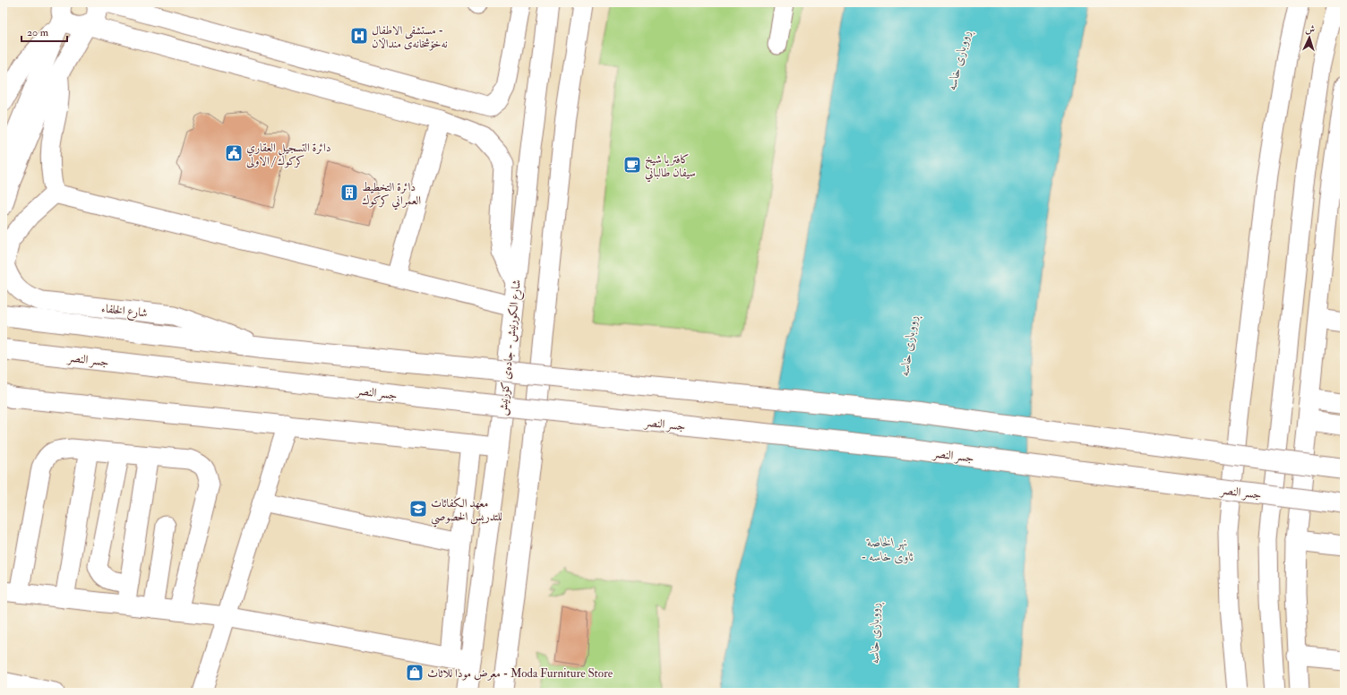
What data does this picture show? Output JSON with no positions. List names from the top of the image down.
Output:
{
  "streets": {
    "main road": ["شارع الكورنيش - جادەی کۆرنیش", "جسر النصر"],
    "street": ["شارع الخلفاء"]
  },
  "water": ["ڕووباری خاسە", "نهر الخاصة - ئاوی خاسە"],
  "places": {
    "hospital": ["مستشفى الاطفال - نەخۆشخانەی منداڵان"],
    "public building": ["دائرة التسجيل العقاري كركوك / الاولى"],
    "cafe": ["كافتريا شيخ سيفان طالباني"],
    "building": ["دائرة التخطيط العمراني كركوك"],
    "school or university": ["معهد الكفائات للتدريس الخصوصي"],
    "shop": ["معرض مودا للاثاث - Moda Furniture Store"]
  },
  "scale_bar": "20 m",
  "north": "top"
}
